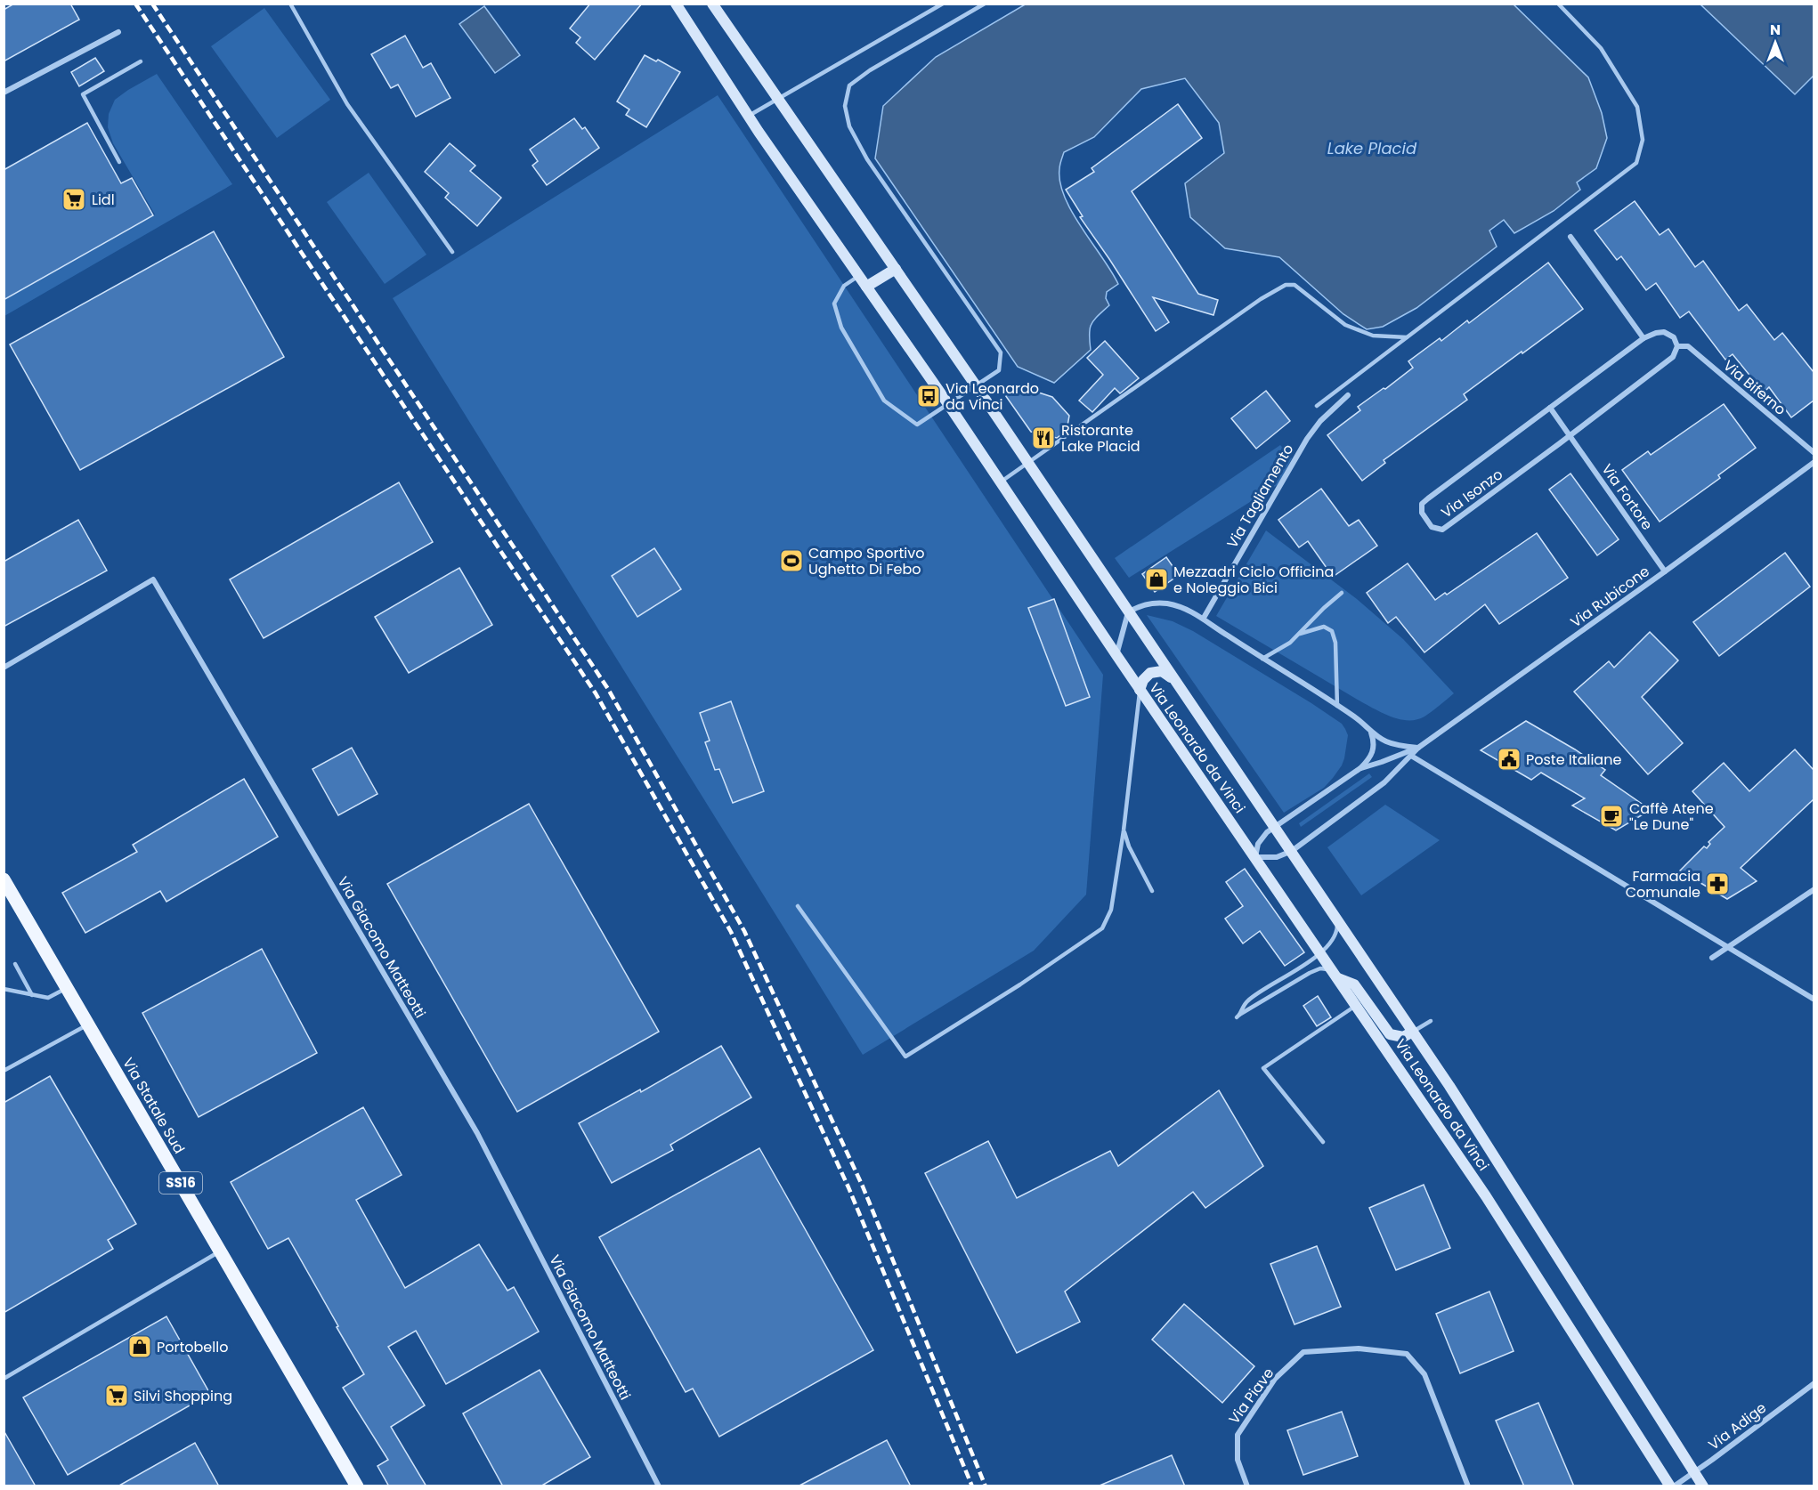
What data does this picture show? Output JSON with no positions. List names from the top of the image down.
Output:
{
  "streets": {
    "main road": ["Via Statale Sud", "SS16"],
    "street": [
      "Via Biferno",
      "Via Isonzo",
      "Via Tagliamento",
      "Via Fortore",
      "Via Rubicone",
      "Via Leonardo da Vinci",
      "Via Giacomo Matteotti",
      "Via Piave",
      "Via Adige"
    ]
  },
  "crossings": [
    ["Via Biferno", "Via Isonzo"],
    ["Via Isonzo", "Via Fortore"],
    ["Via Fortore", "Via Rubicone"],
    ["Via Rubicone", "Via Leonardo da Vinci"],
    ["Via Leonardo da Vinci", "Via Adige"]
  ],
  "water": ["Lake Placid"],
  "places": {
    "supermarket": ["Lidl", "Silvi Shopping"],
    "bus stop": ["Via Leonardo da Vinci"],
    "restaurant": ["Ristorante Lake Placid"],
    "sports": ["Campo Sportivo Ughetto Di Febo"],
    "shop": ["Mezzadri Ciclo Officina e Noleggio Bici", "Portobello"],
    "public building": ["Poste Italiane"],
    "cafe": ["Caffè Atene \"Le Dune\""],
    "pharmacy": ["Farmacia Comunale"]
  },
  "north": "top"
}
